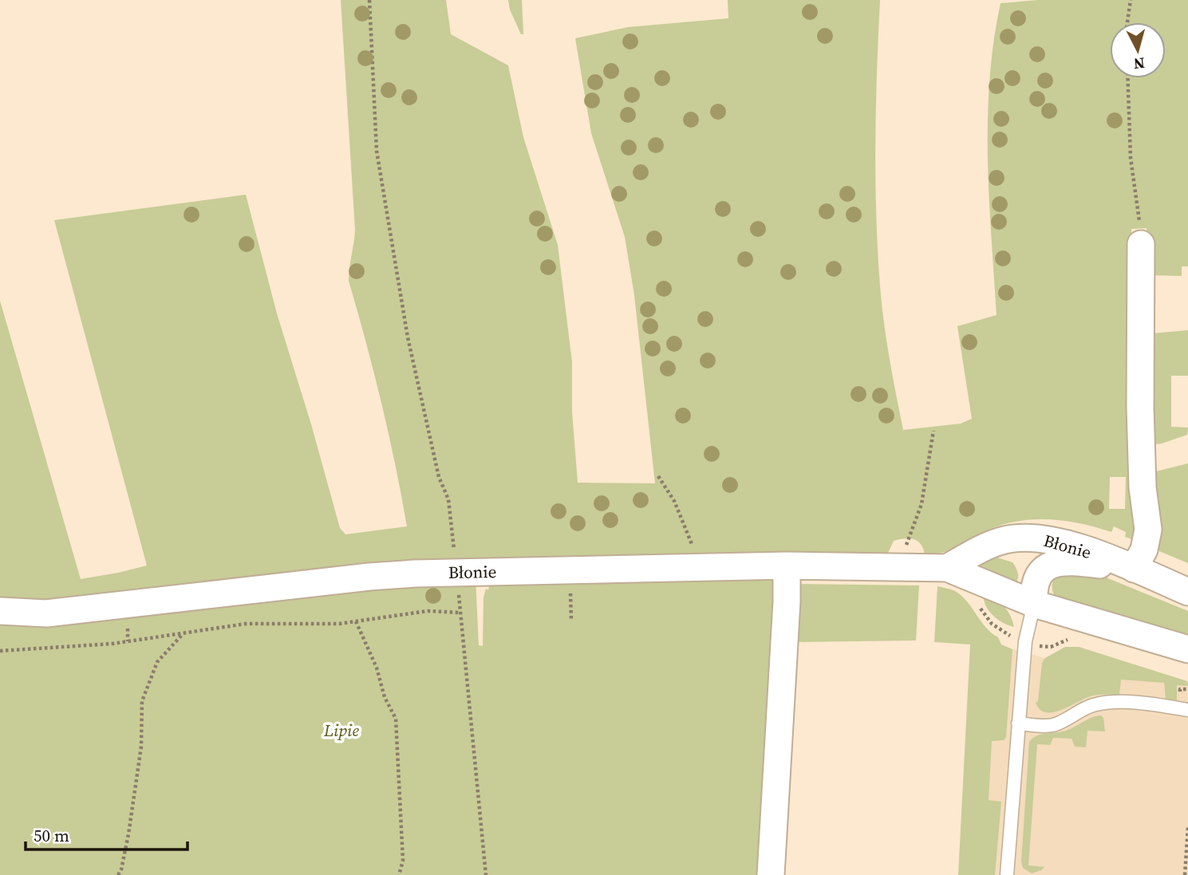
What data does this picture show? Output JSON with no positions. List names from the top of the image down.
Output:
{
  "streets": {
    "street": ["Błonie"]
  },
  "parks": ["Lipie"],
  "scale_bar": "50 m",
  "north": "bottom"
}
